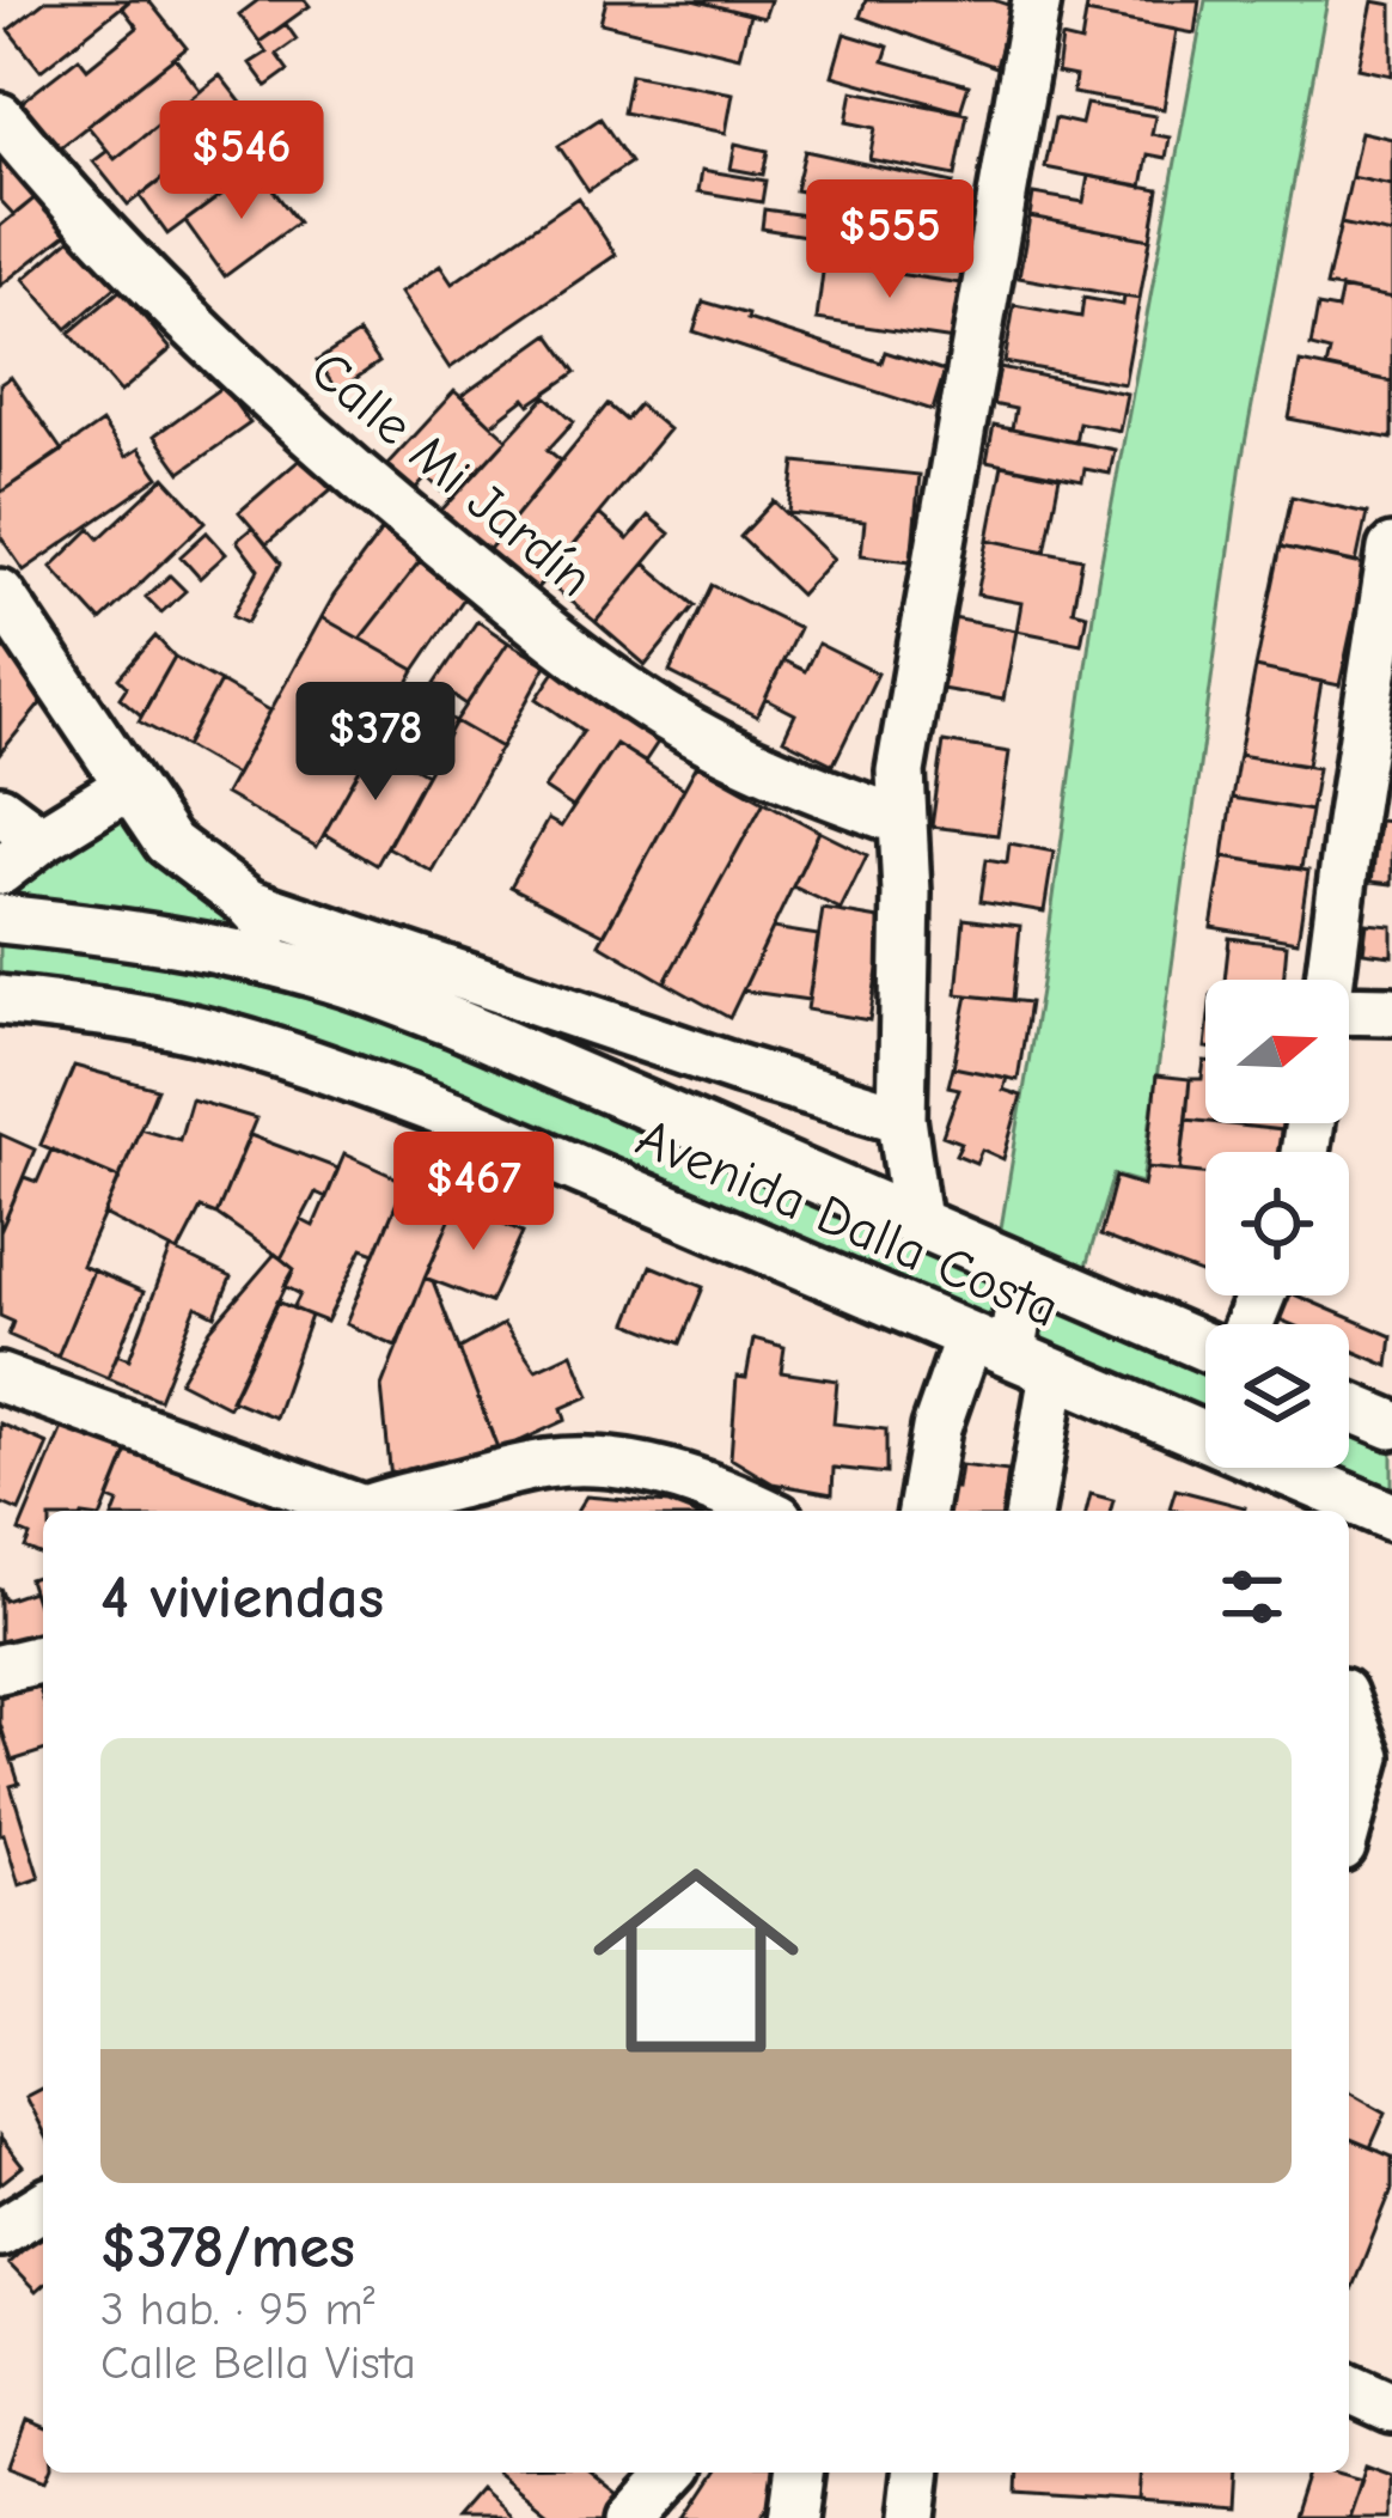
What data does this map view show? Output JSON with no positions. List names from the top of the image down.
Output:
{
  "streets": {
    "street": ["Calle Mi Jardín", "Avenida Dalla Costa"]
  },
  "north": "right",
  "page": {
    "price": [
      "$546",
      "$555",
      "$378",
      "$467"
    ],
    "heading": "4 viviendas",
    "list": [
      {
        "name": "$378/mes",
        "note": "3 hab. · 95 m² · Calle Bella Vista"
      }
    ]
  }
}
